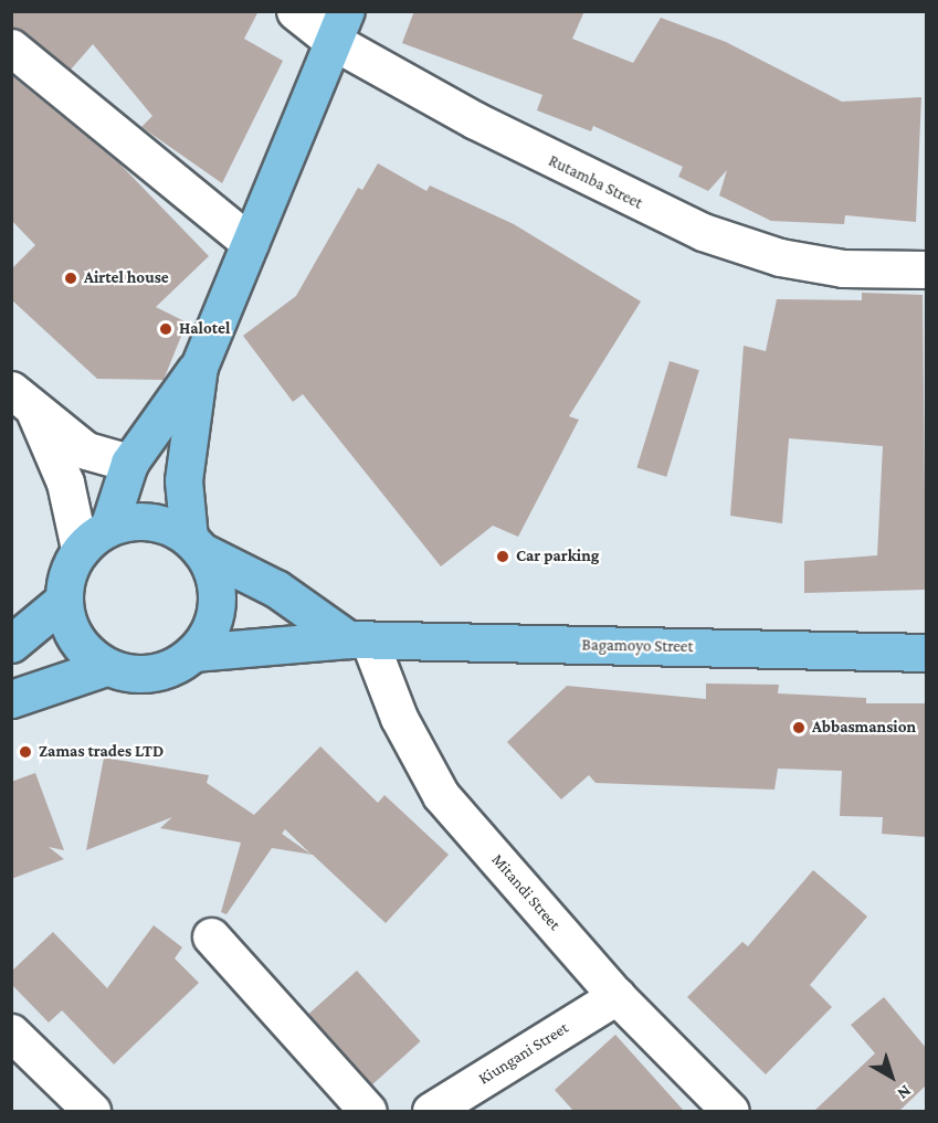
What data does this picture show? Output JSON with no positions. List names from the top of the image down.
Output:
{
  "streets": {
    "main road": ["Bagamoyo Street"],
    "street": ["Rutamba Street", "Mitandi Street", "Kiungani Street"]
  },
  "crossings": [
    ["Bagamoyo Street", "Mitandi Street"],
    ["Mitandi Street", "Kiungani Street"]
  ],
  "places": [
    "Airtel house",
    "Halotel",
    "Car parking",
    "Abbasmansion",
    "Zamas trades LTD"
  ],
  "north": "bottom right"
}
